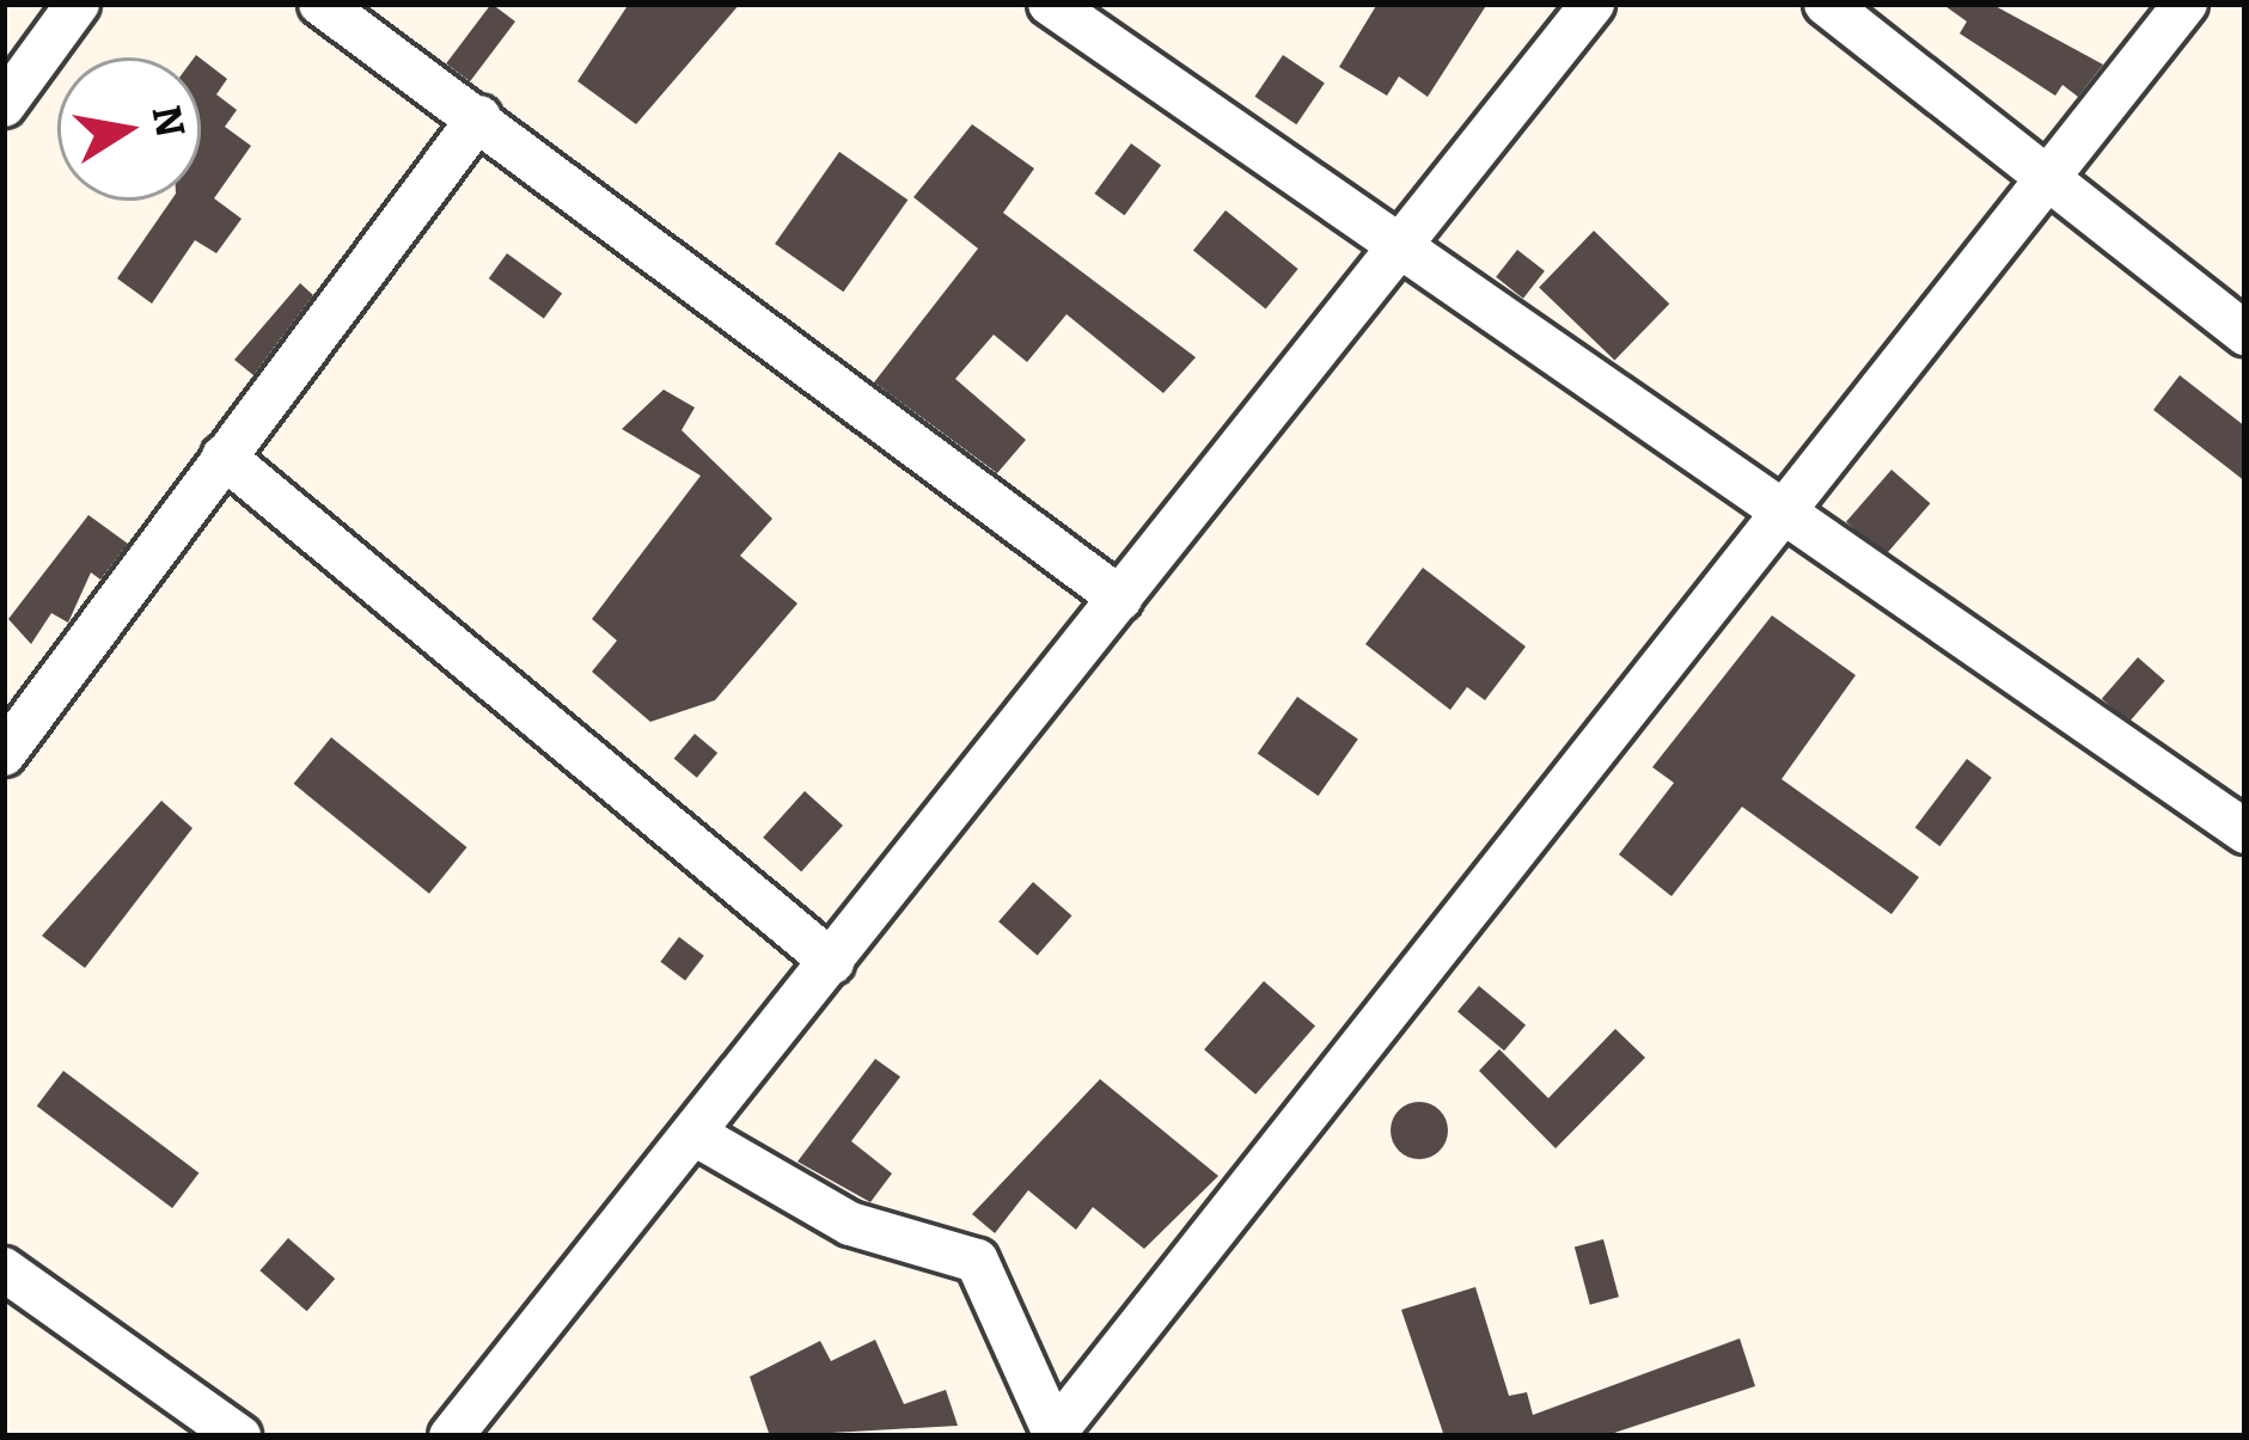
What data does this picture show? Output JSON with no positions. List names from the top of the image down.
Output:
{
  "north": "right"
}
